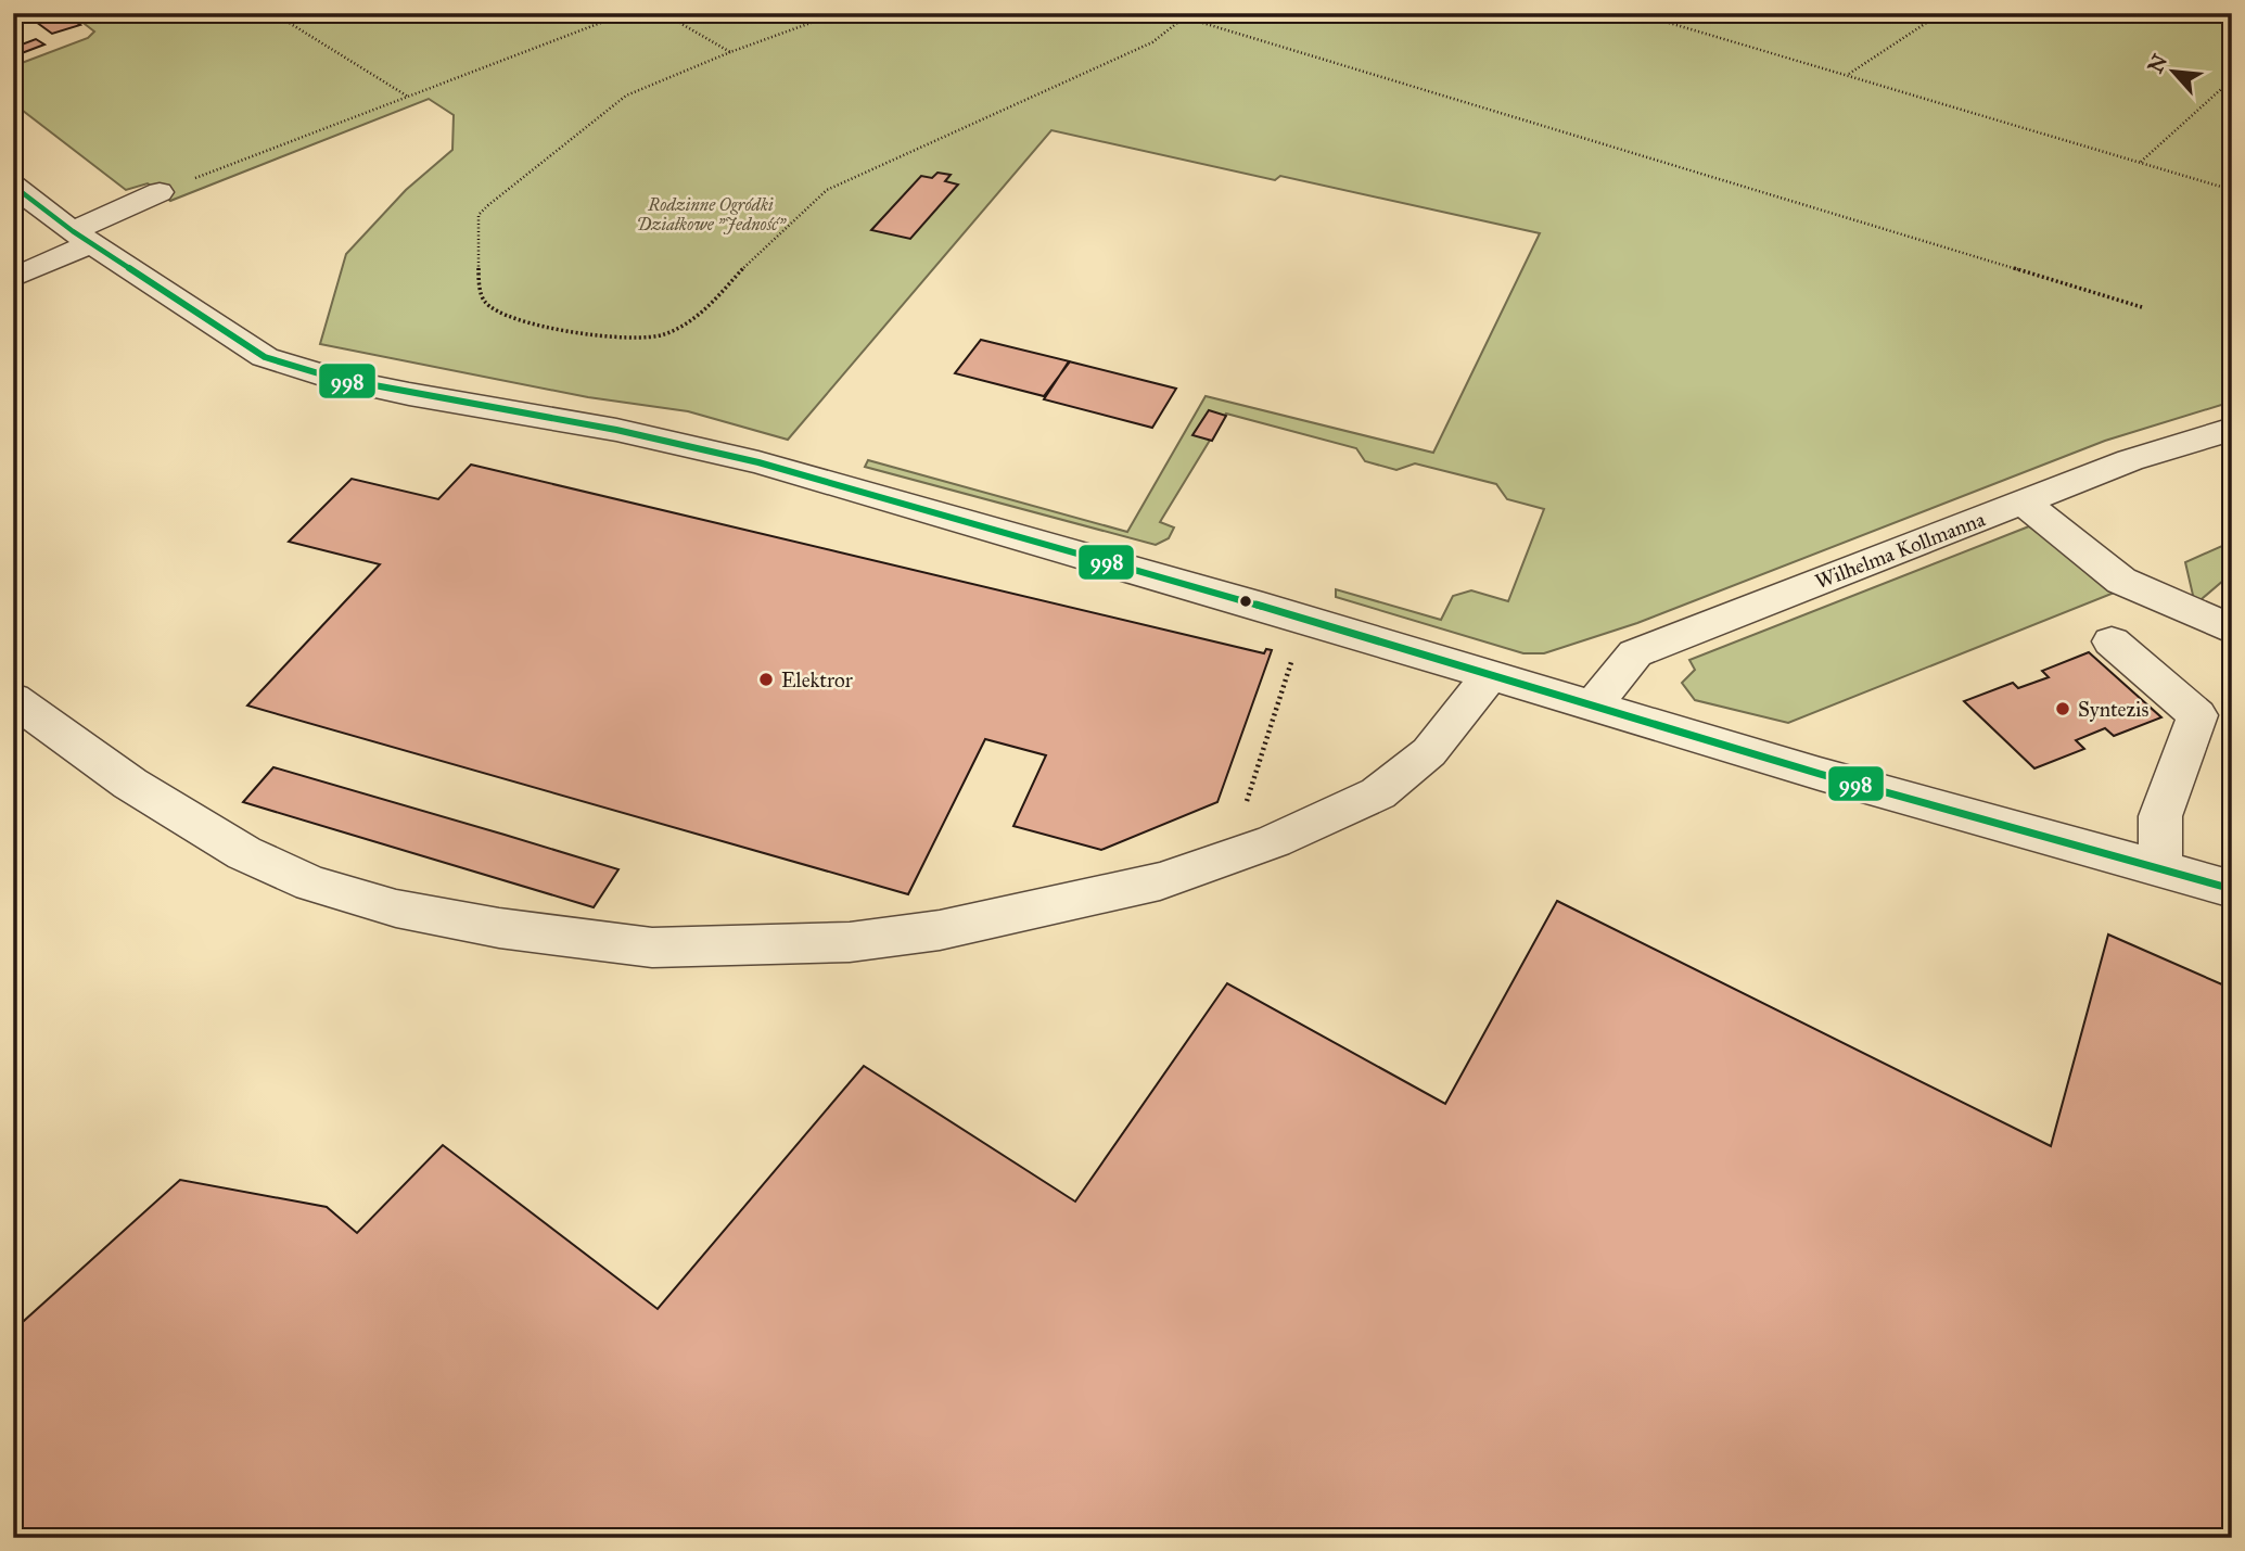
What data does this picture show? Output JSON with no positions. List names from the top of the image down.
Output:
{
  "streets": {
    "street": ["Wilhelma Kollmanna"]
  },
  "parks": ["Rodzinne Ogródki Działkowe \"Jedność\""],
  "places": ["Elektror", "Syntezis"],
  "lines": ["transit line 998"],
  "north": "top left"
}
